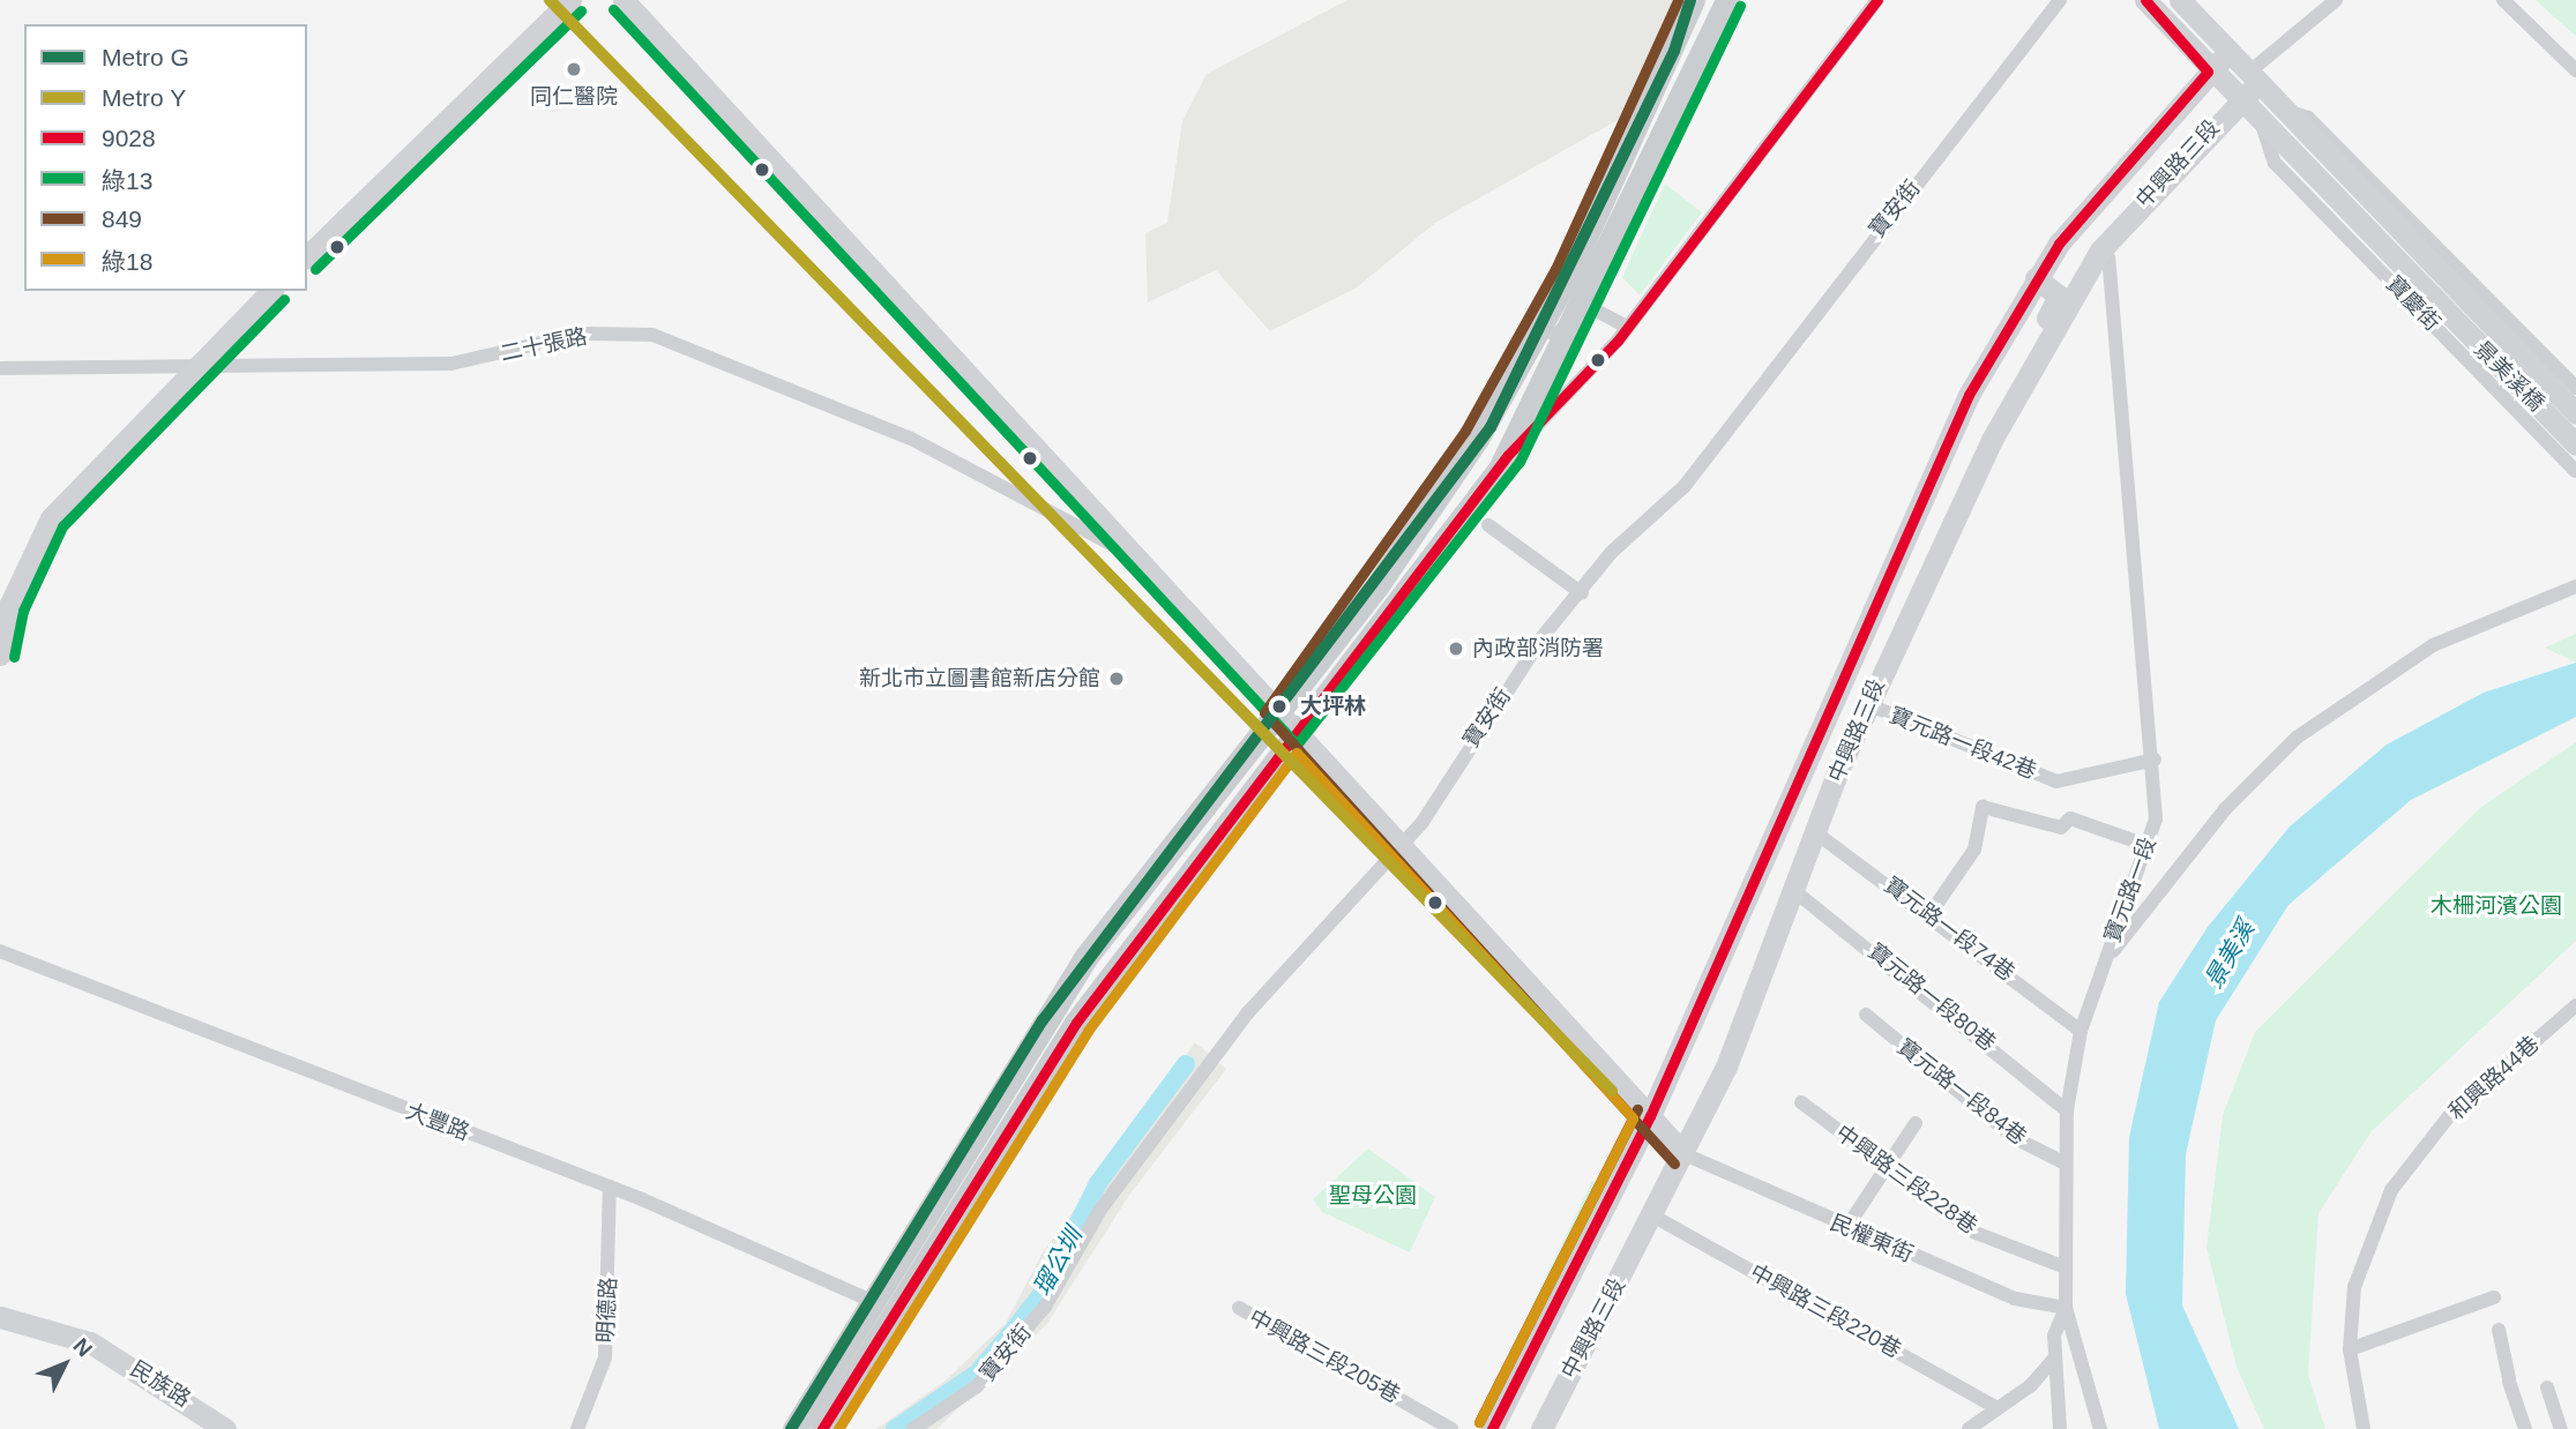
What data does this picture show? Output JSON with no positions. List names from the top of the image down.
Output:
{
  "streets": {
    "street": [
      "中興路三段",
      "寶安街",
      "寶慶街",
      "二十張路",
      "景美溪橋",
      "寶元路一段42巷",
      "寶元路一段",
      "寶元路一段74巷",
      "寶元路一段80巷",
      "和興路44巷",
      "寶元路一段84巷",
      "大豐路",
      "中興路三段228巷",
      "民權東街",
      "明德路",
      "中興路三段220巷",
      "中興路三段205巷",
      "民族路"
    ]
  },
  "crossings": [
    ["中興路三段", "寶慶街"],
    ["中興路三段", "寶元路一段42巷"],
    ["中興路三段", "寶元路一段"],
    ["中興路三段", "寶元路一段74巷"],
    ["中興路三段", "寶元路一段80巷"],
    ["中興路三段", "民權東街"],
    ["中興路三段", "中興路三段220巷"],
    ["寶慶街", "景美溪橋"],
    ["寶元路一段42巷", "寶元路一段"],
    ["寶元路一段", "寶元路一段74巷"],
    ["寶元路一段", "寶元路一段80巷"],
    ["寶元路一段", "寶元路一段84巷"],
    ["寶元路一段", "中興路三段228巷"],
    ["寶元路一段", "民權東街"],
    ["大豐路", "明德路"]
  ],
  "water": ["景美溪", "瑠公圳"],
  "parks": ["木柵河濱公園", "聖母公園"],
  "places": [
    "同仁醫院",
    "內政部消防署",
    "新北市立圖書館新店分館",
    "大坪林"
  ],
  "lines": [
    "metro line G",
    "metro line Y",
    "transit line 9028",
    "transit line 849",
    "transit line 綠13",
    "transit line 綠18"
  ],
  "legend": [
    "Metro G",
    "Metro Y",
    "9028",
    "綠13",
    "849",
    "綠18"
  ],
  "north": "top right"
}
